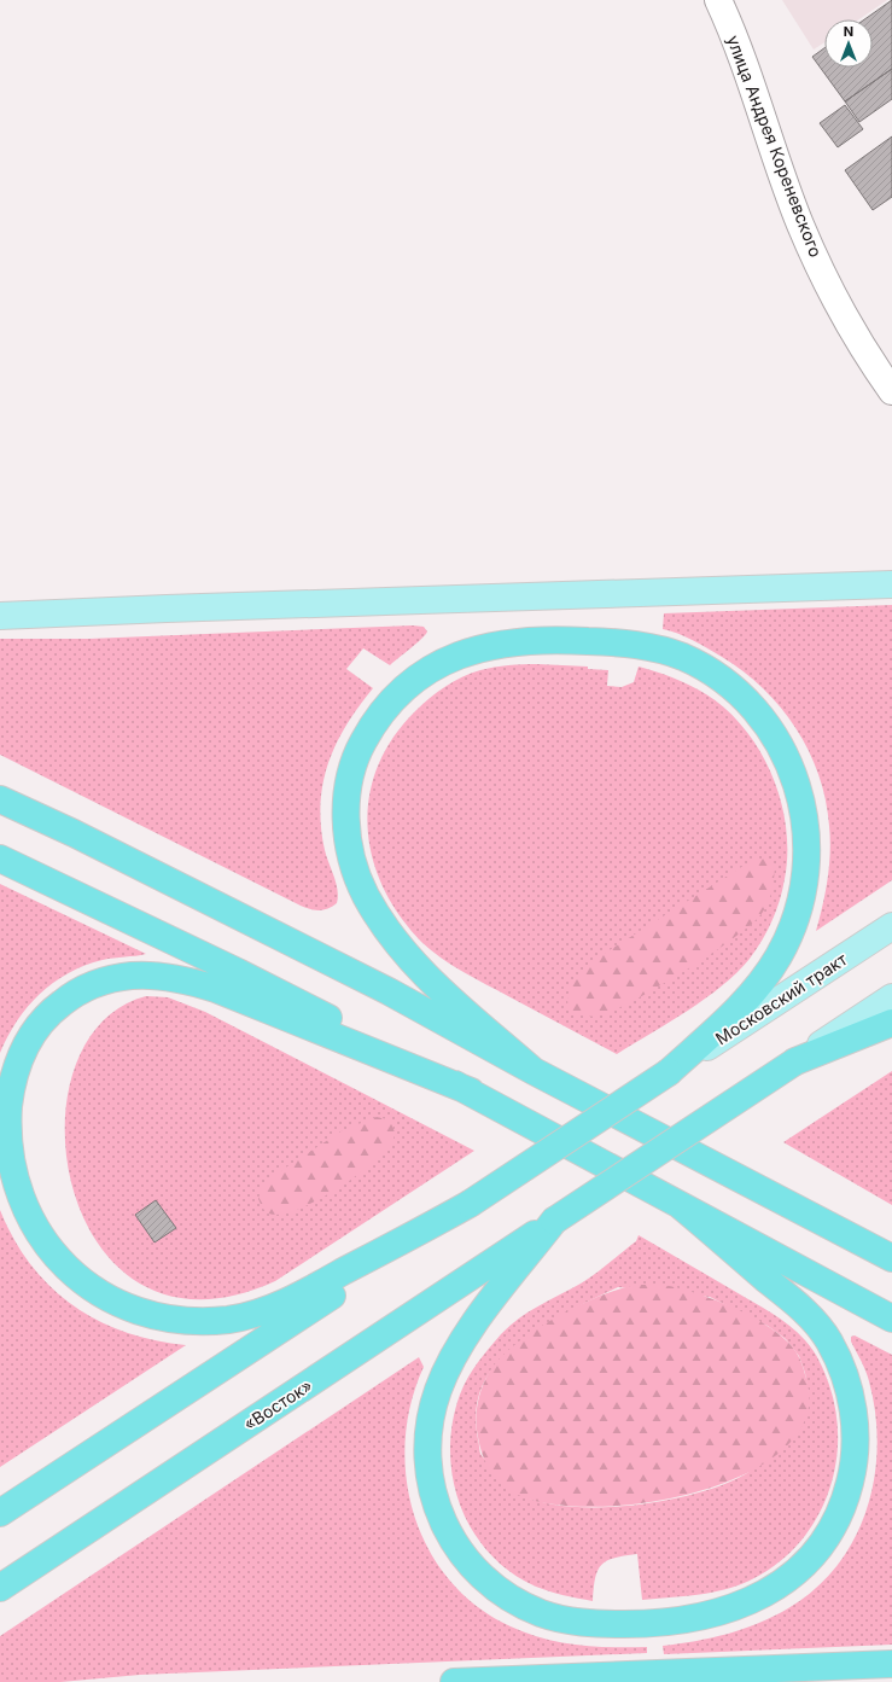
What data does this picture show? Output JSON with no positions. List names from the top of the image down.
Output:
{
  "streets": {
    "highway": ["«Восток»"],
    "main road": ["Московский тракт"],
    "street": ["улица Андрея Кореневского"]
  },
  "north": "top"
}
